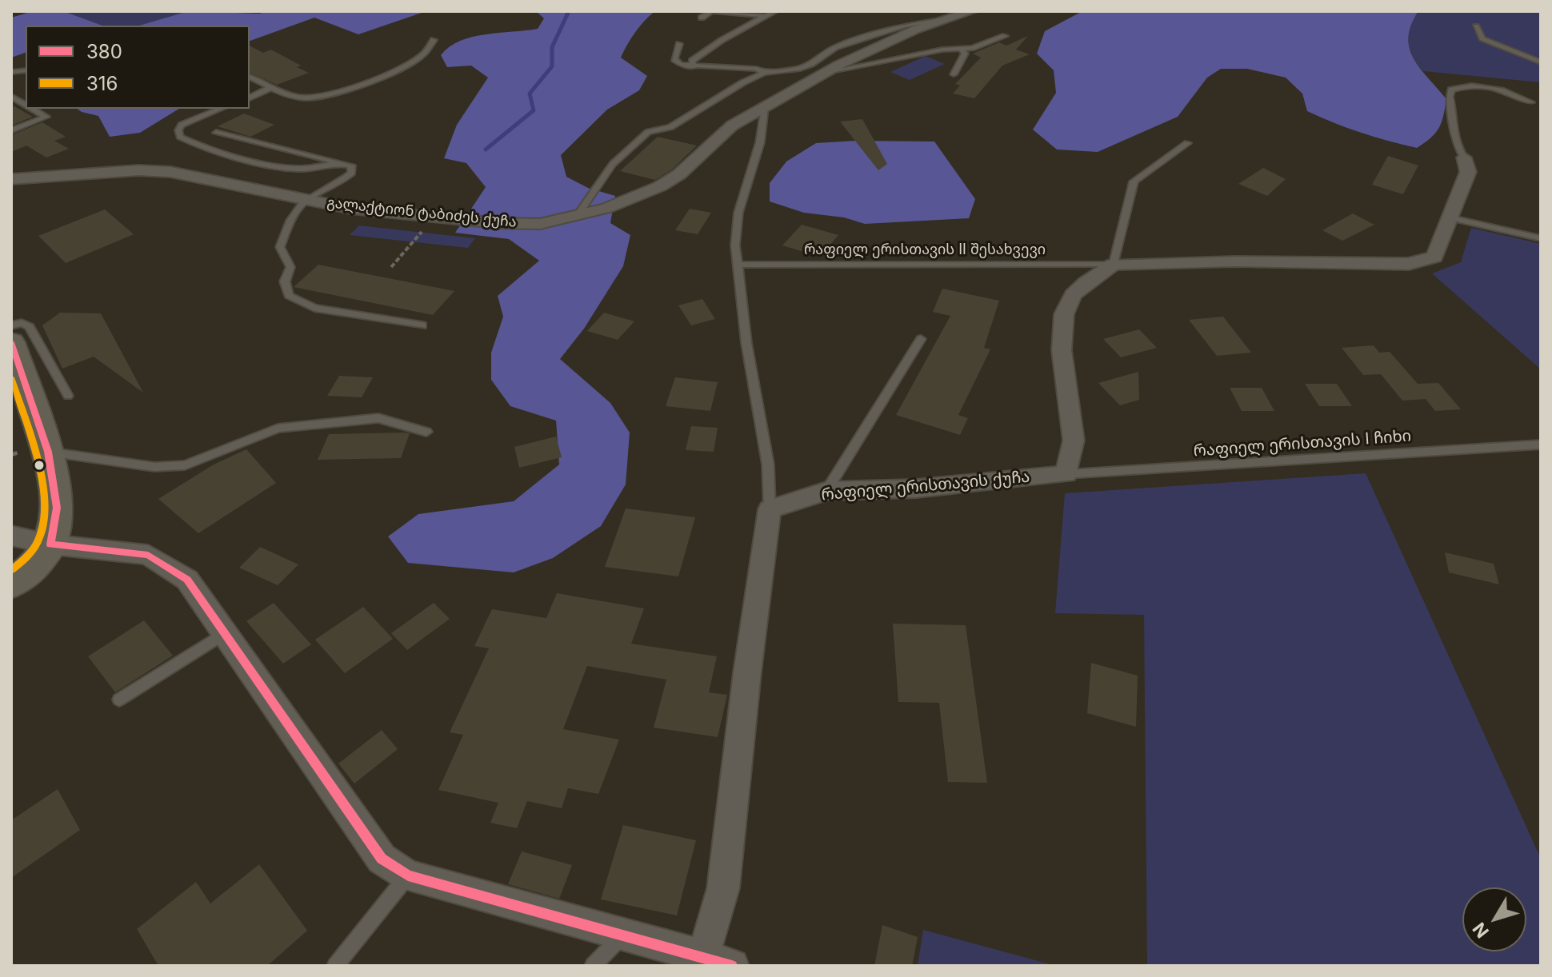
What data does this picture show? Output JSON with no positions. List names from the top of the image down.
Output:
{
  "streets": {
    "street": ["გალაქტიონ ტაბიძეს ქუჩა", "რაფიელ ერისთავის ქუჩა"],
    "lane": ["რაფიელ ერისთავის II შესახვევი", "რაფიელ ერისთავის I ჩიხი"]
  },
  "crossings": [
    ["რაფიელ ერისთავის I ჩიხი", "რაფიელ ერისთავის ქუჩა"]
  ],
  "lines": ["transit line 380", "transit line 316"],
  "legend": ["380", "316"],
  "north": "bottom left"
}
